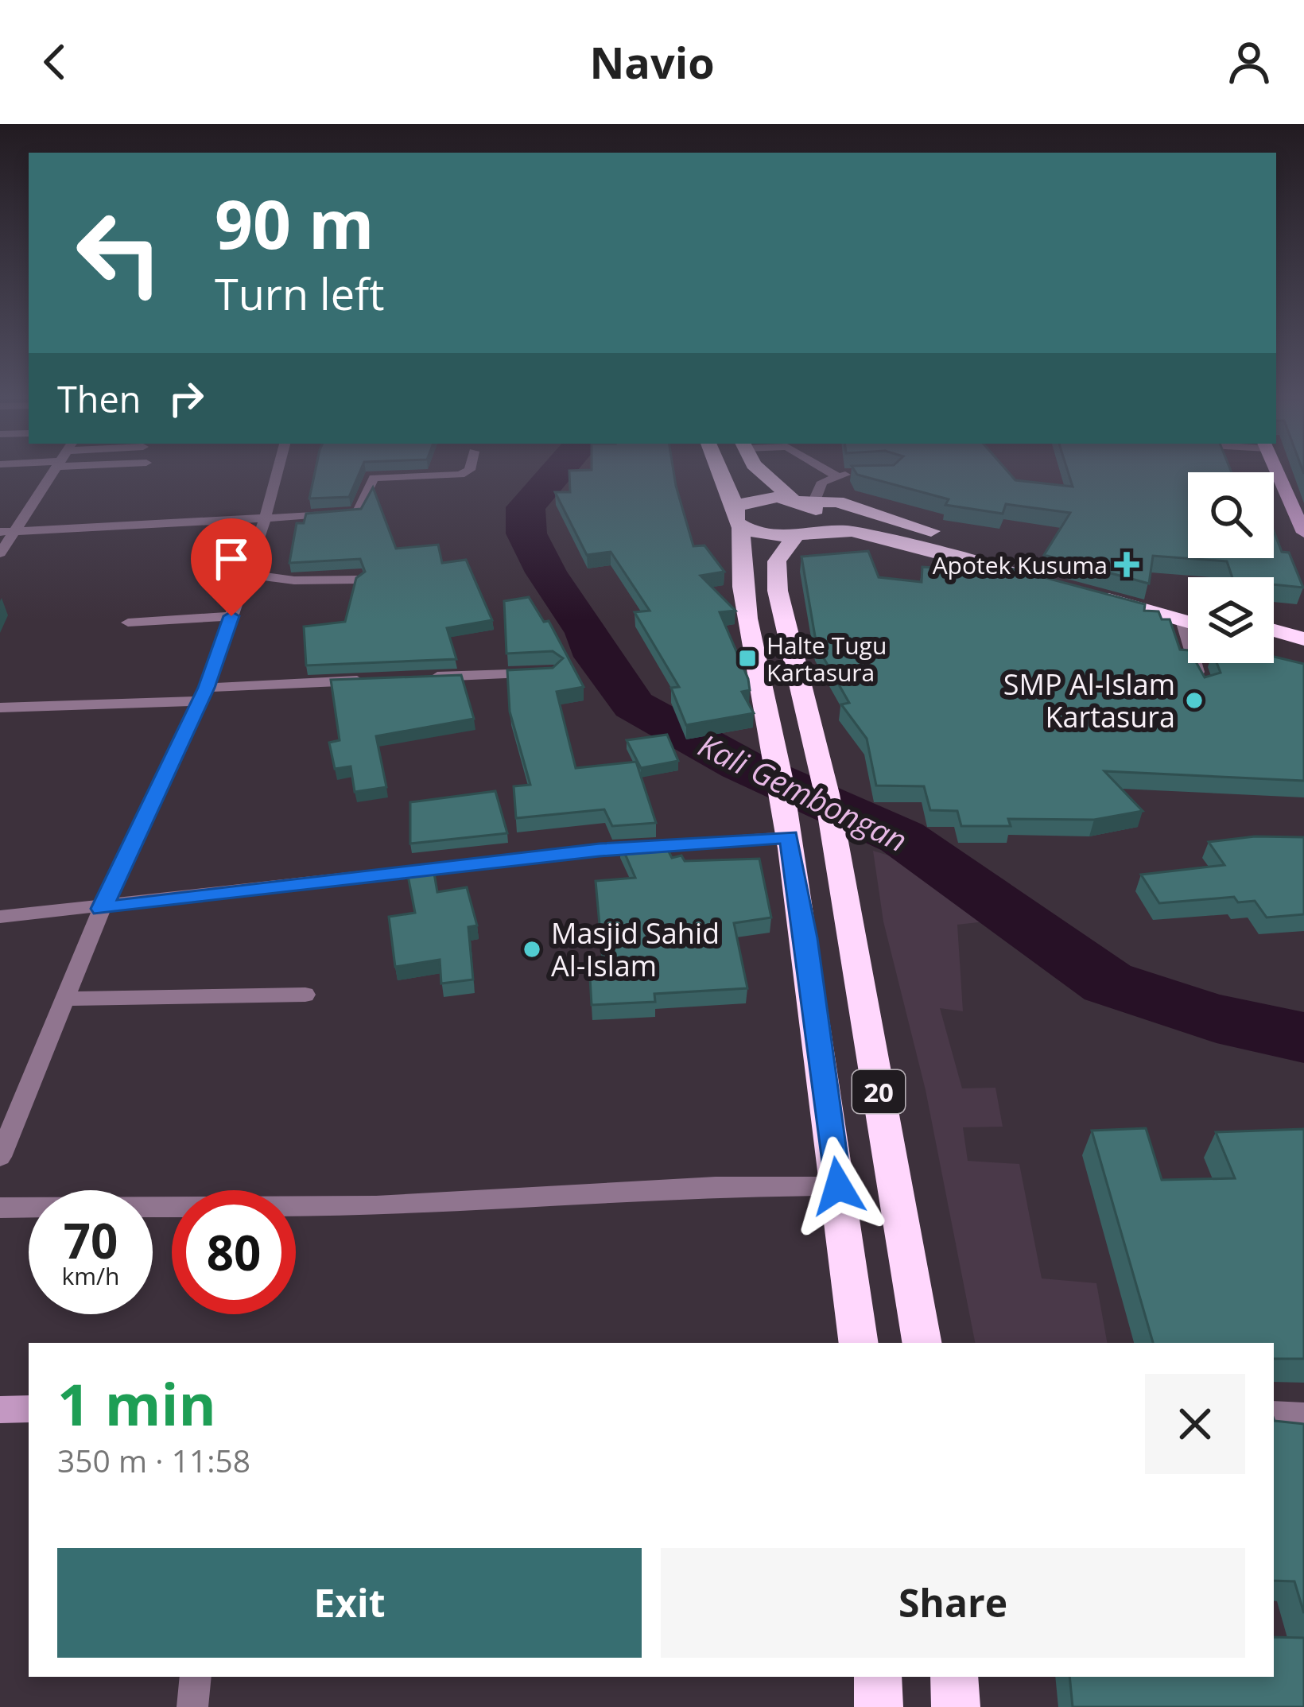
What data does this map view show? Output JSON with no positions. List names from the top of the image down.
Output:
{
  "streets": {
    "highway": ["20"]
  },
  "water": ["Kali Gembongan"],
  "places": {
    "health": ["Apotek Kusuma"],
    "transit": ["Halte Tugu Kartasura"],
    "other": ["SMP Al-Islam Kartasura", "Masjid Sahid Al-Islam"]
  },
  "page": {
    "header": "Navio",
    "turn": ["90 m", "Turn left"],
    "then": "Then",
    "speed": "70 km/h",
    "limit": "80",
    "heading": ["1 min", "350 m · 11:58"],
    "buttons": ["Exit", "Share"]
  }
}
